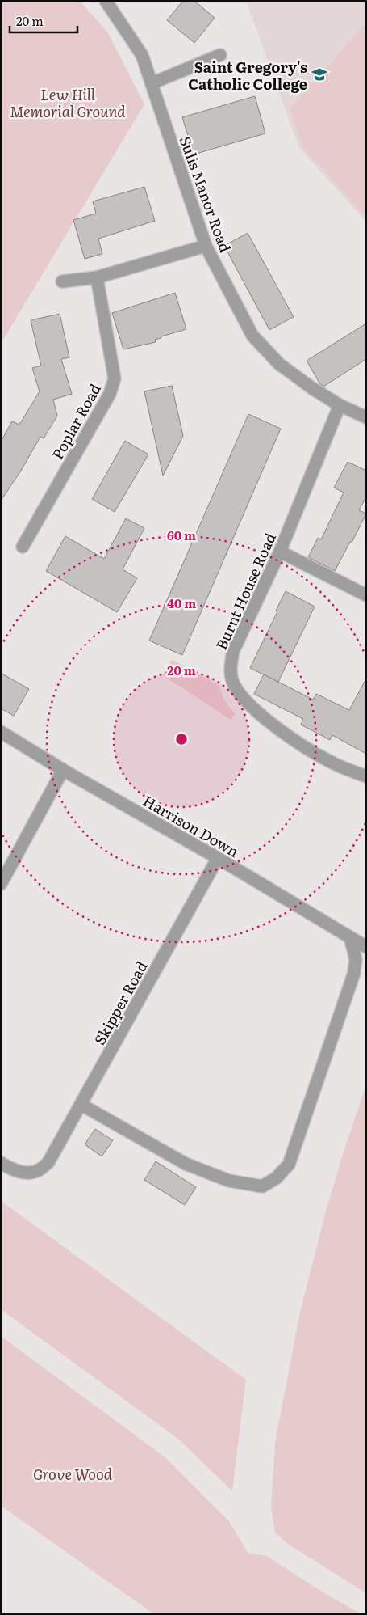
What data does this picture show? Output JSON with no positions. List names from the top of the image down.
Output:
{
  "streets": {
    "street": [
      "Sulis Manor Road",
      "Poplar Road",
      "Burnt House Road",
      "Harrison Down",
      "Skipper Road"
    ]
  },
  "crossings": [
    ["Sulis Manor Road", "Burnt House Road"],
    ["Harrison Down", "Skipper Road"]
  ],
  "parks": ["Lew Hill Memorial Ground", "Grove Wood"],
  "places": {
    "school or university": ["Saint Gregory's Catholic College"]
  },
  "scale_bar": "20 m",
  "rings": ["60 m", "40 m", "20 m"]
}
